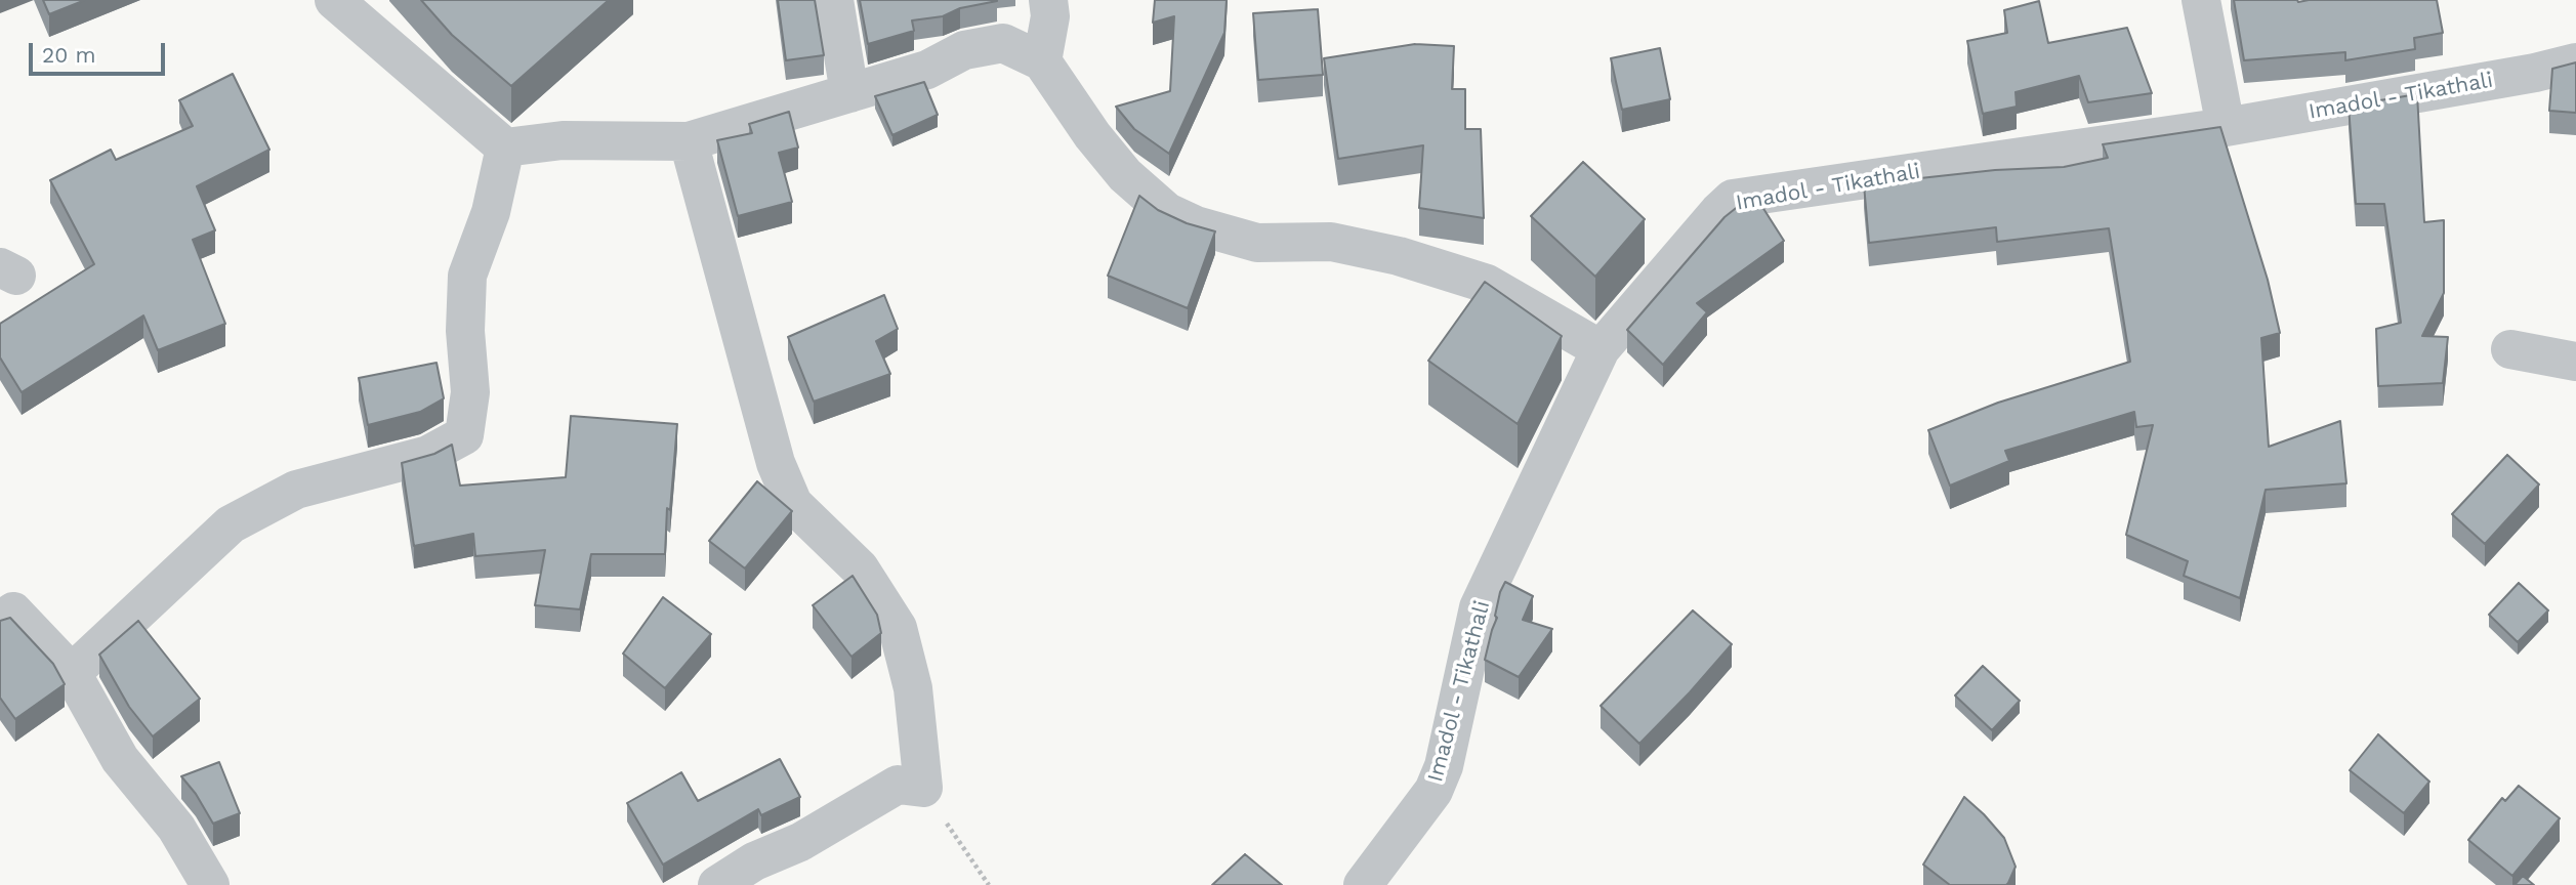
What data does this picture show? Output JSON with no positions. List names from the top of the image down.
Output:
{
  "streets": {
    "street": ["Imadol - Tikathali"]
  },
  "scale_bar": "20 m"
}
